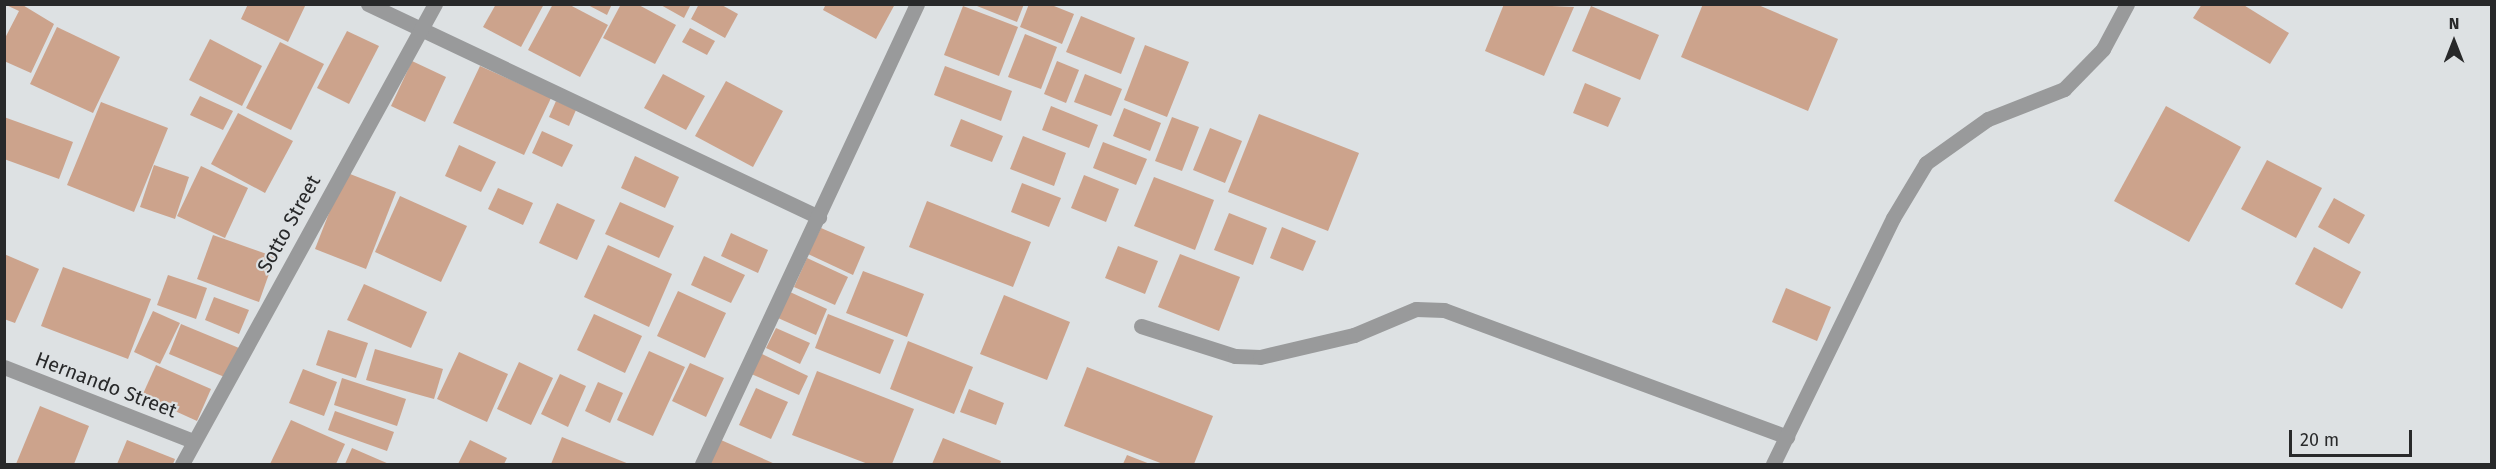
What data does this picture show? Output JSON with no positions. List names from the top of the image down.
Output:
{
  "streets": {
    "street": ["Sotto Street", "Hernando Street"]
  },
  "crossings": [
    ["Sotto Street", "Hernando Street"]
  ],
  "scale_bar": "20 m",
  "north": "top"
}
